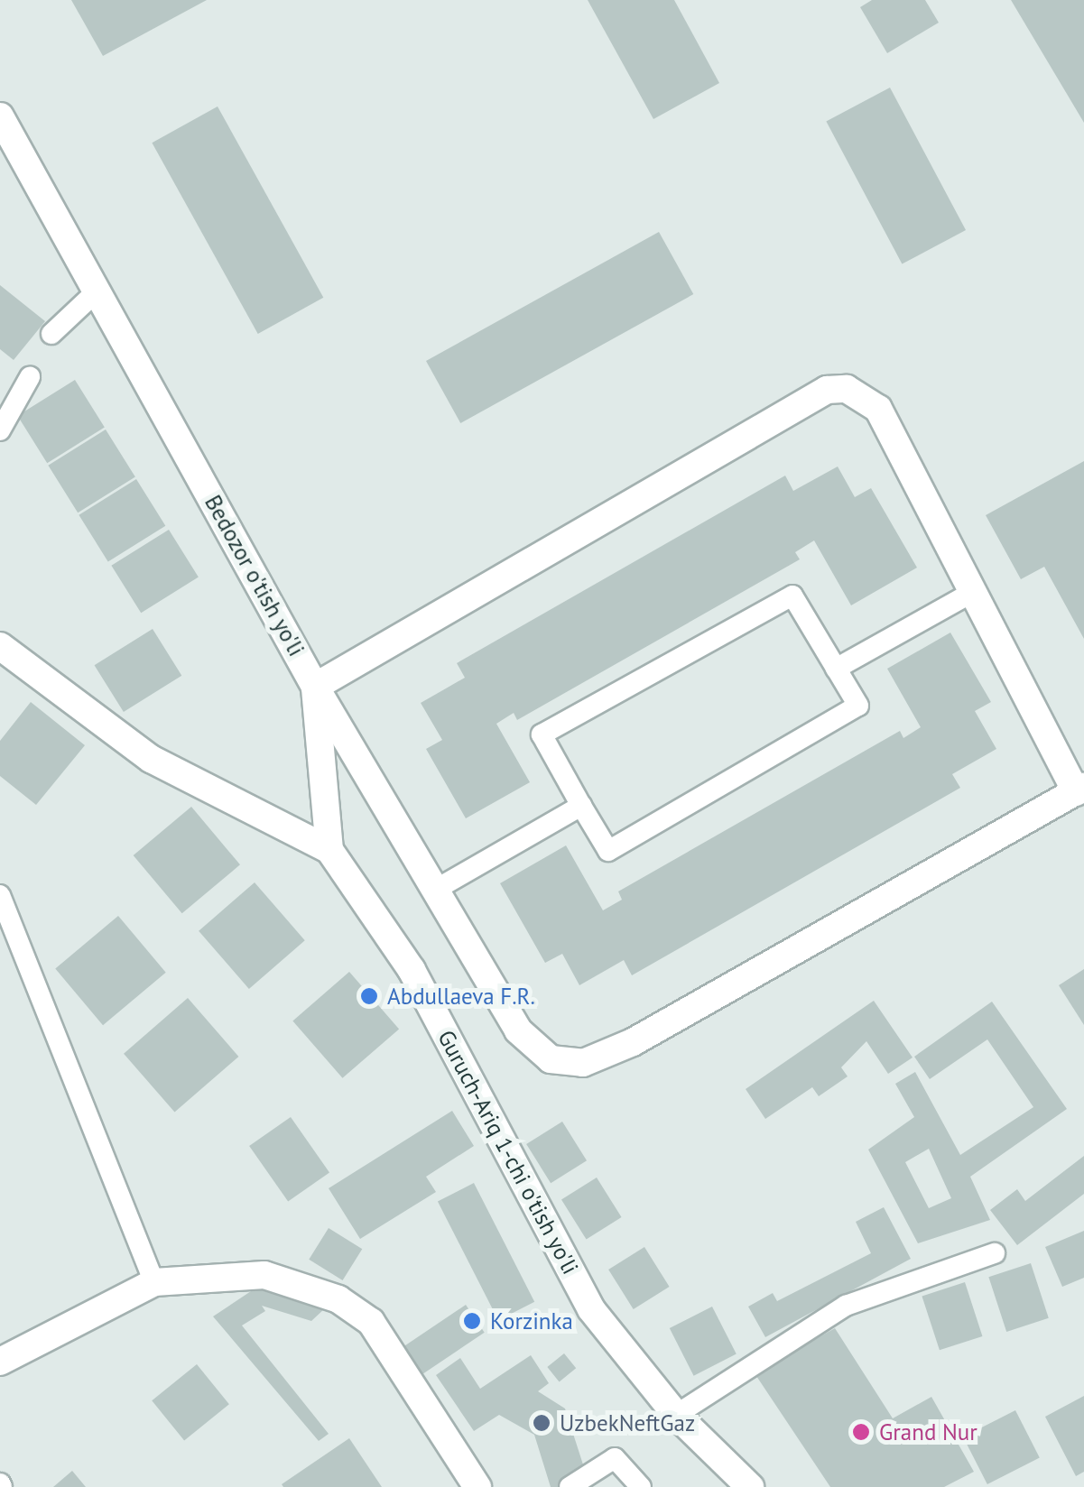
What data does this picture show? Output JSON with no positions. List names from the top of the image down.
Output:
{
  "streets": {
    "street": ["Bedozor o'tish yo'li", "Guruch-Ariq 1-chi o'tish yo'li"]
  },
  "places": [
    "Abdullaeva F.R.",
    "Korzinka",
    "UzbekNeftGaz",
    "Grand Nur"
  ]
}
